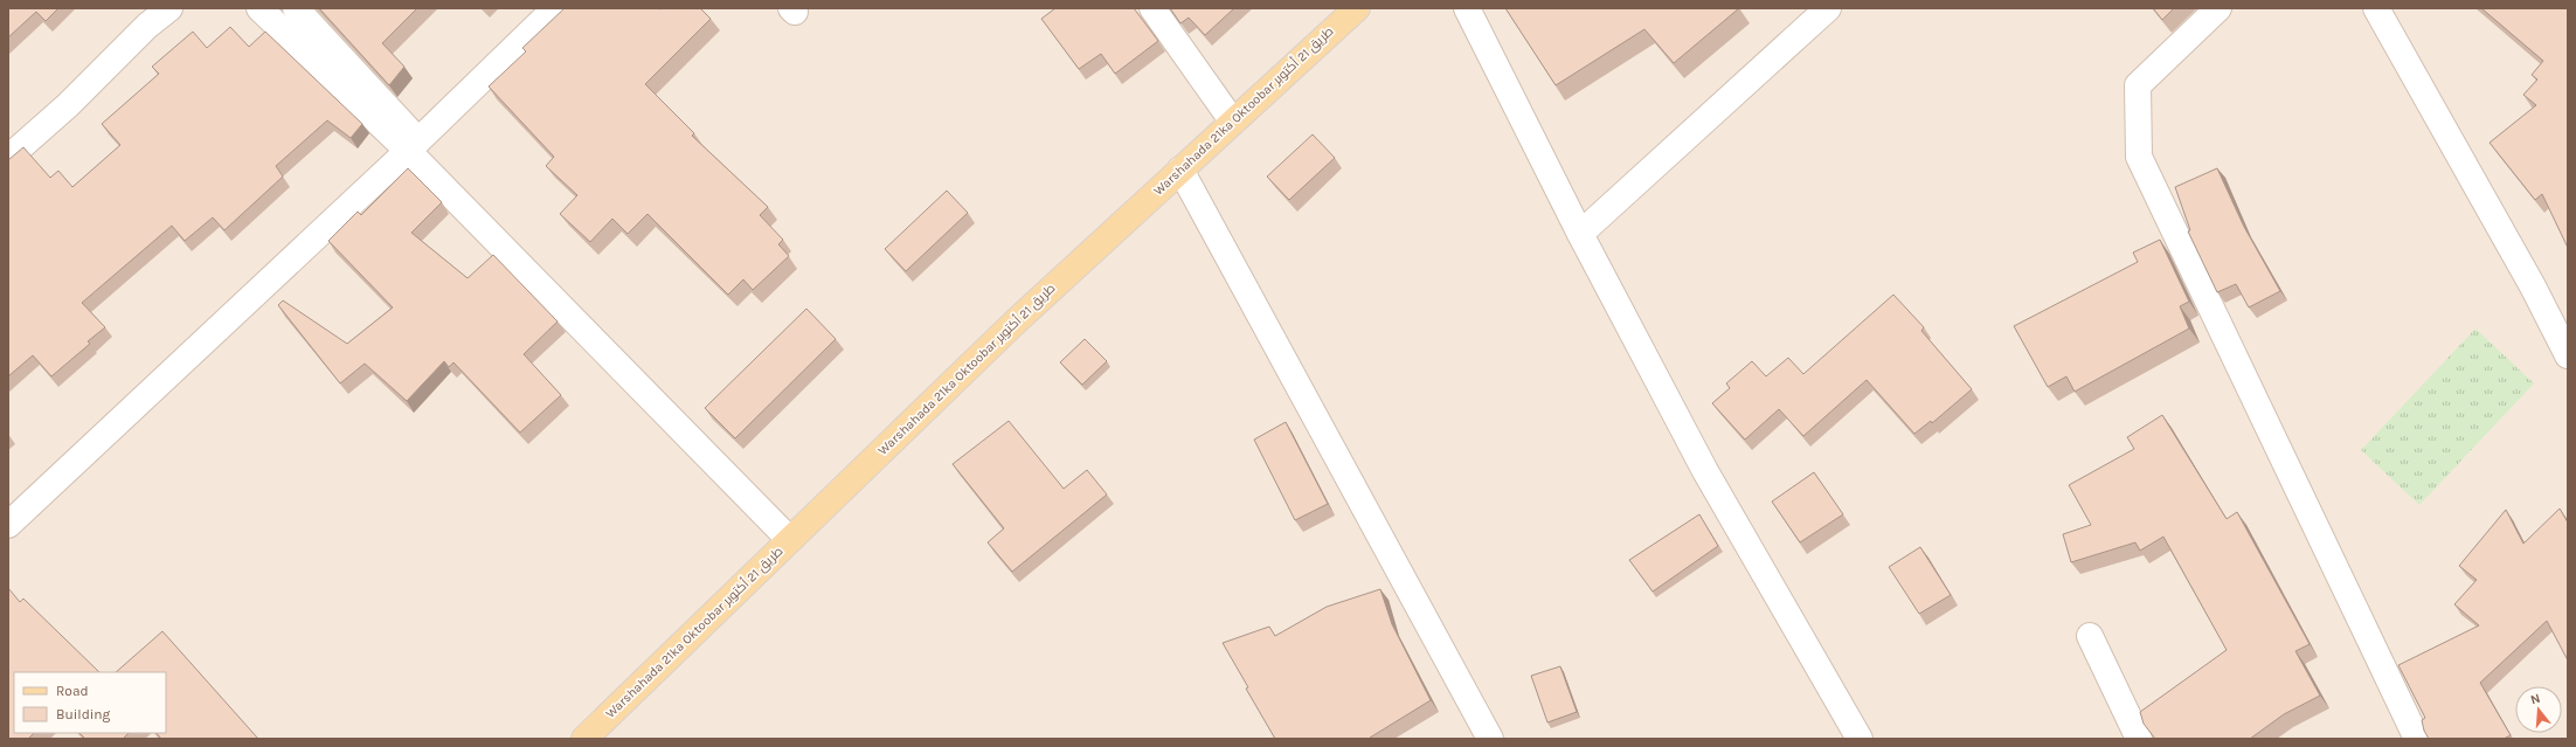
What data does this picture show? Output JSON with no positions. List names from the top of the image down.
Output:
{
  "streets": {
    "main road": ["Warshahada 21ka Oktoobar طريق 21 أكتوبر"]
  },
  "legend": ["Road", "Building"],
  "north": "top"
}
